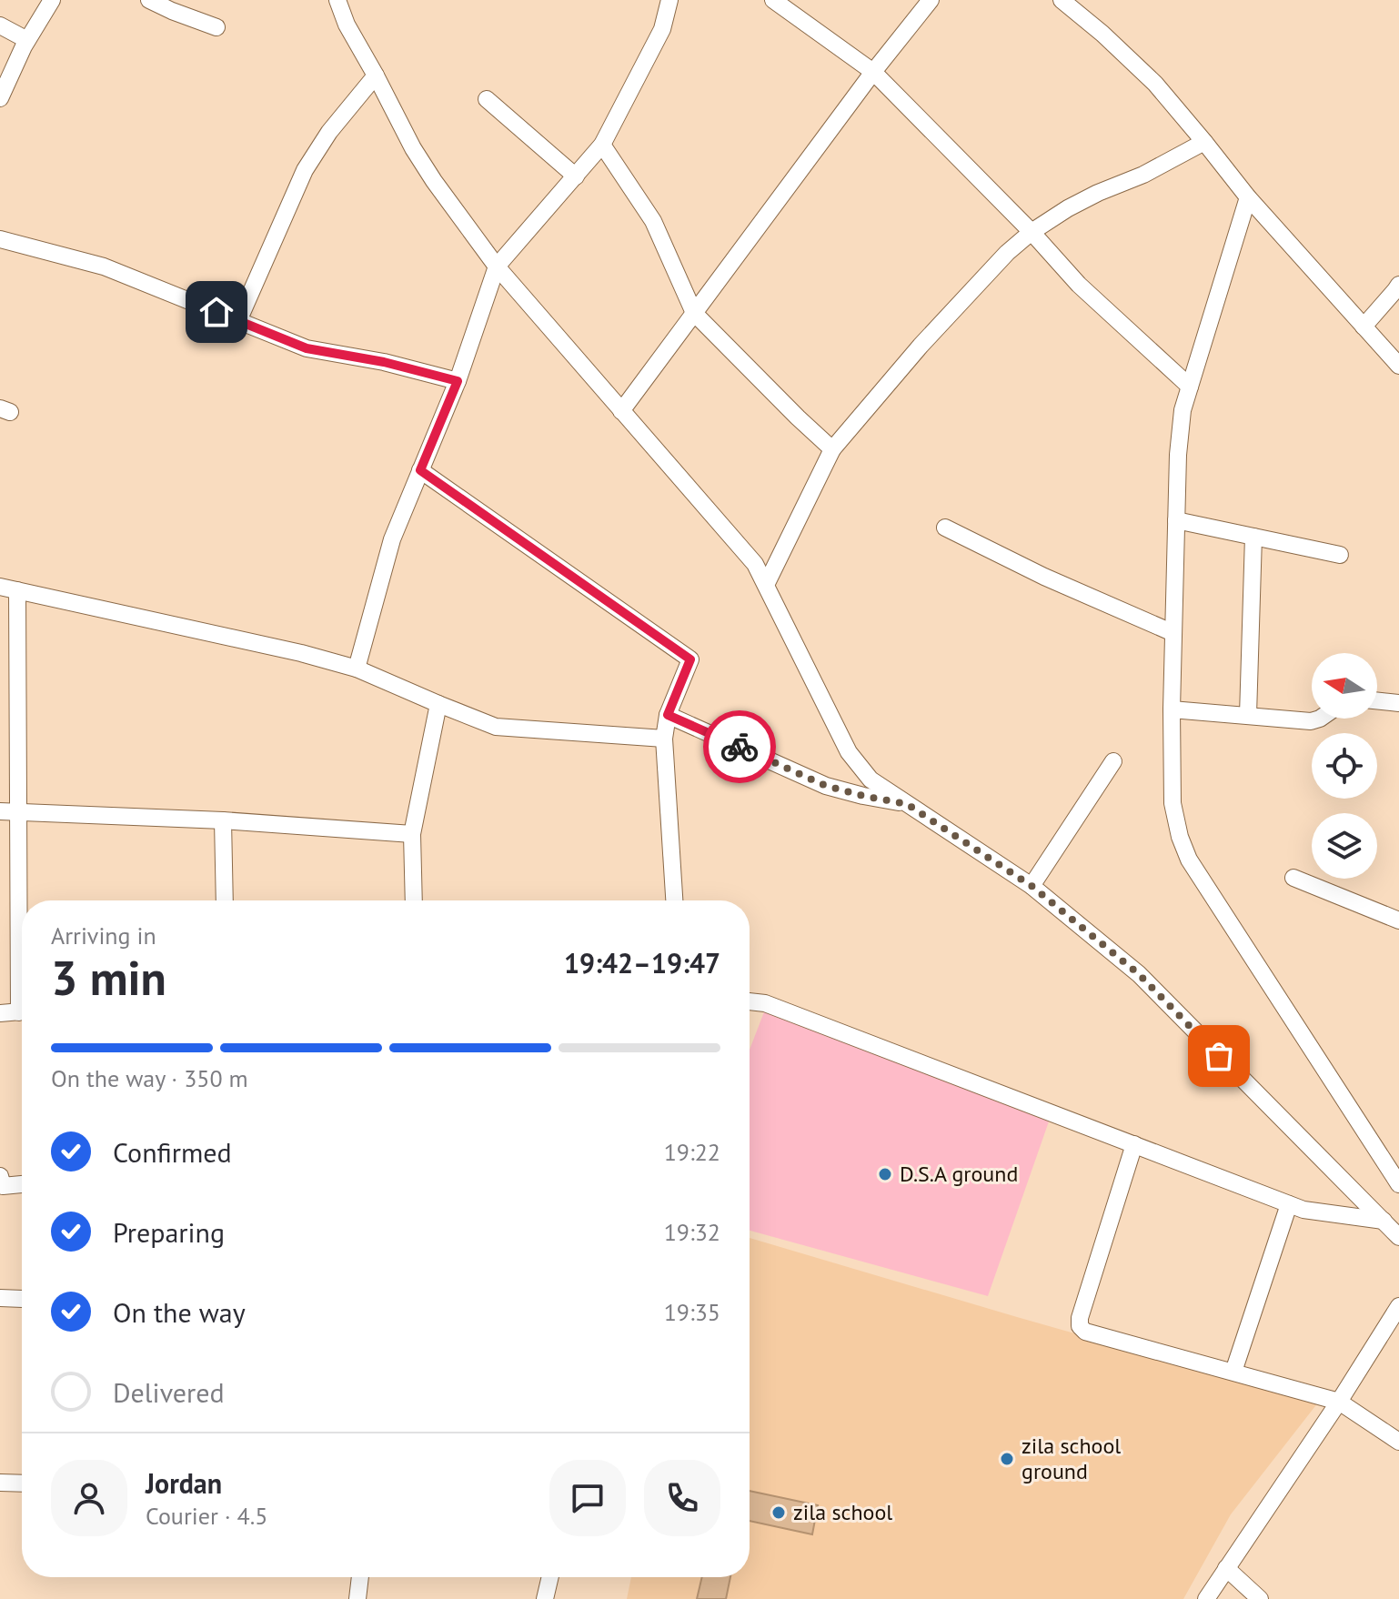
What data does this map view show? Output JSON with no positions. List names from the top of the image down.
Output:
{
  "places": ["D.S.A ground", "zila school ground", "zila school"],
  "north": "left",
  "page": {
    "heading": ["3 min", "Arriving in", "19:42–19:47"],
    "panel": ["Jordan", "Courier · 4.5"],
    "bar": "On the way · 350 m",
    "list": [
      ["Confirmed", "19:22"],
      ["Preparing", "19:32"],
      ["On the way", "19:35"],
      "Delivered"
    ]
  }
}
